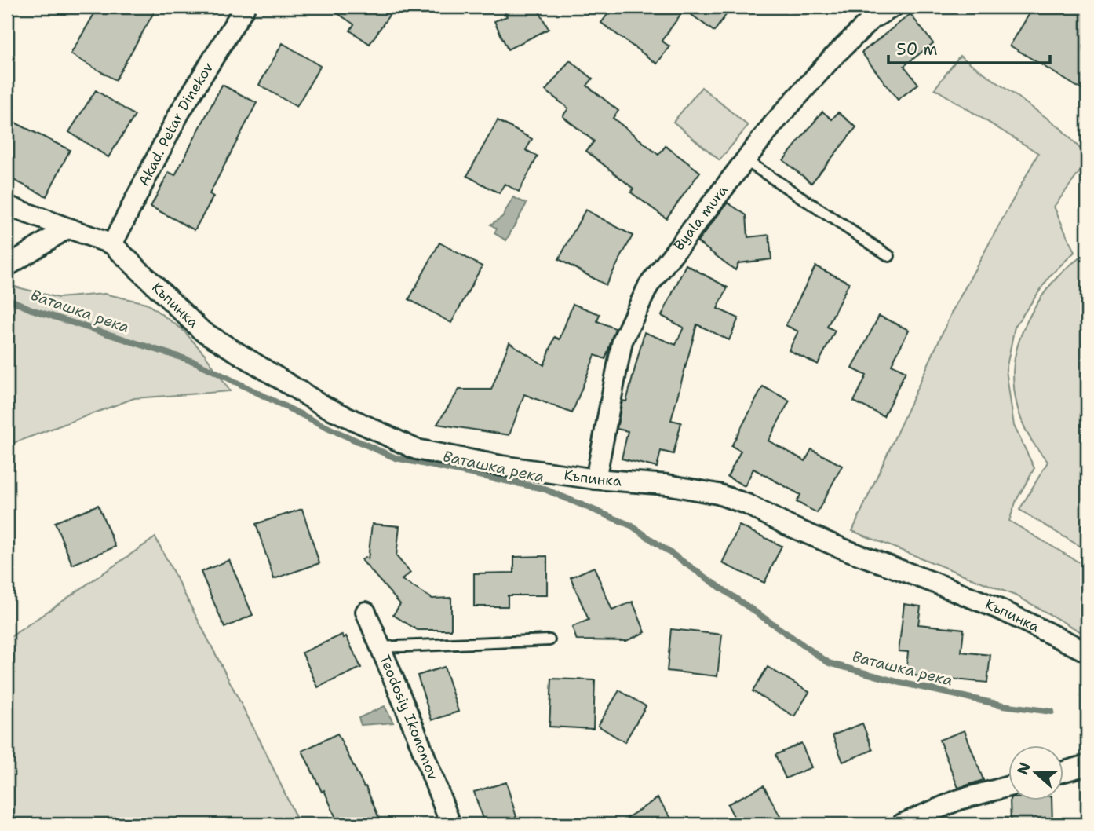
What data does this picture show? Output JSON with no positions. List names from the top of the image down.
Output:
{
  "streets": {
    "street": [
      "Akad. Petar Dinekov",
      "Byala mura",
      "Къпинка",
      "Teodosiy Ikonomov"
    ]
  },
  "crossings": [
    ["Akad. Petar Dinekov", "Къпинка"],
    ["Byala mura", "Къпинка"]
  ],
  "water": ["Ваташка река"],
  "scale_bar": "50 m",
  "north": "left"
}
